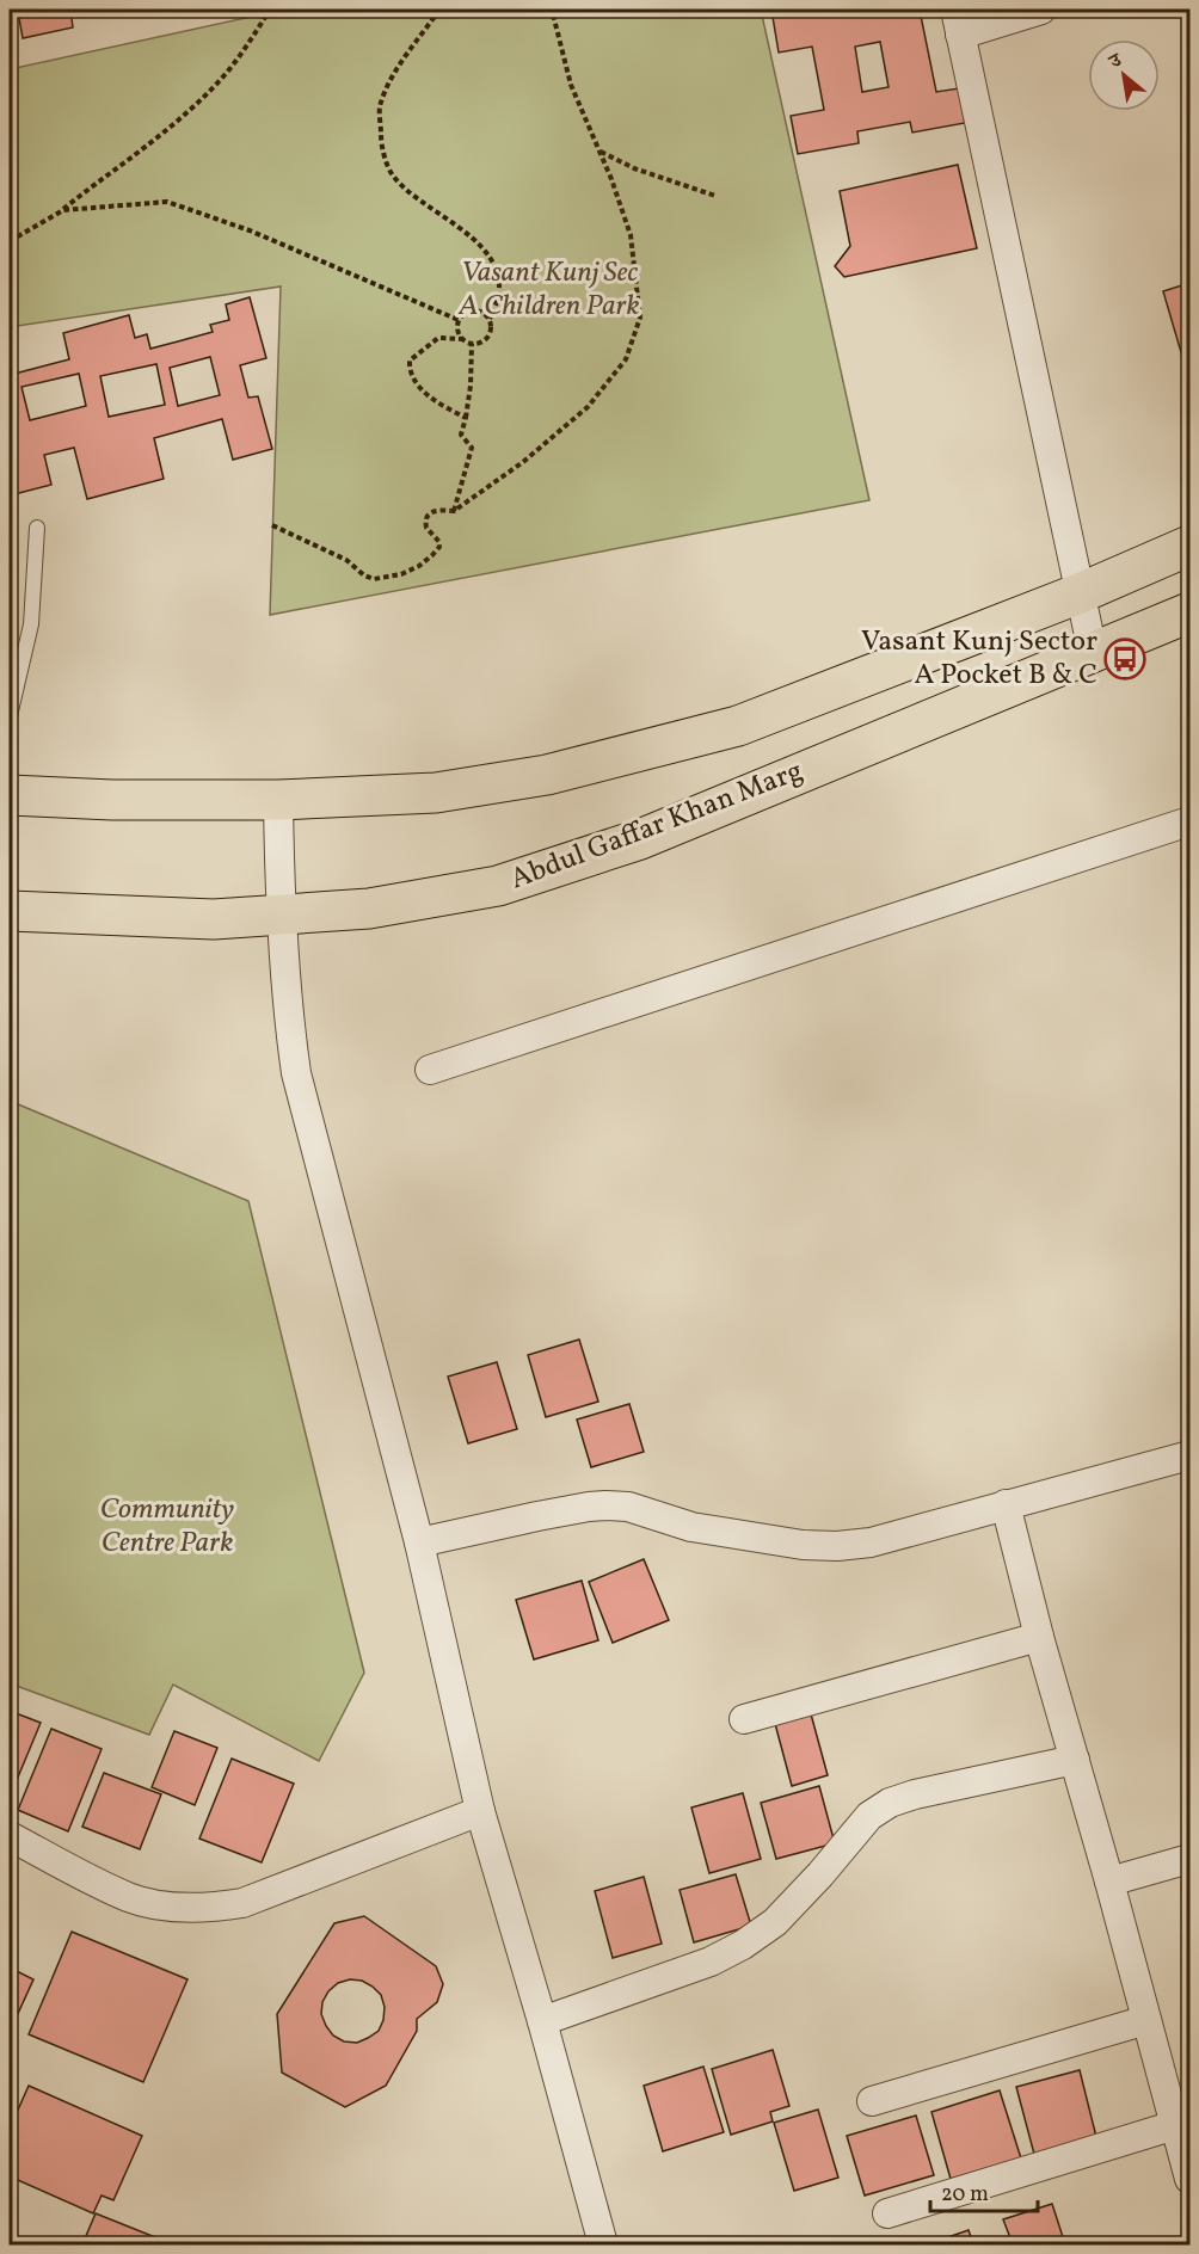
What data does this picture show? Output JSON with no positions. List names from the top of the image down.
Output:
{
  "streets": {
    "main road": ["Abdul Gaffar Khan Marg"]
  },
  "parks": ["Vasant Kunj Sec A Children Park", "Community Centre Park"],
  "places": {
    "bus stop": ["Vasant Kunj Sector A Pocket B & C"]
  },
  "scale_bar": "20 m",
  "north": "top left"
}
